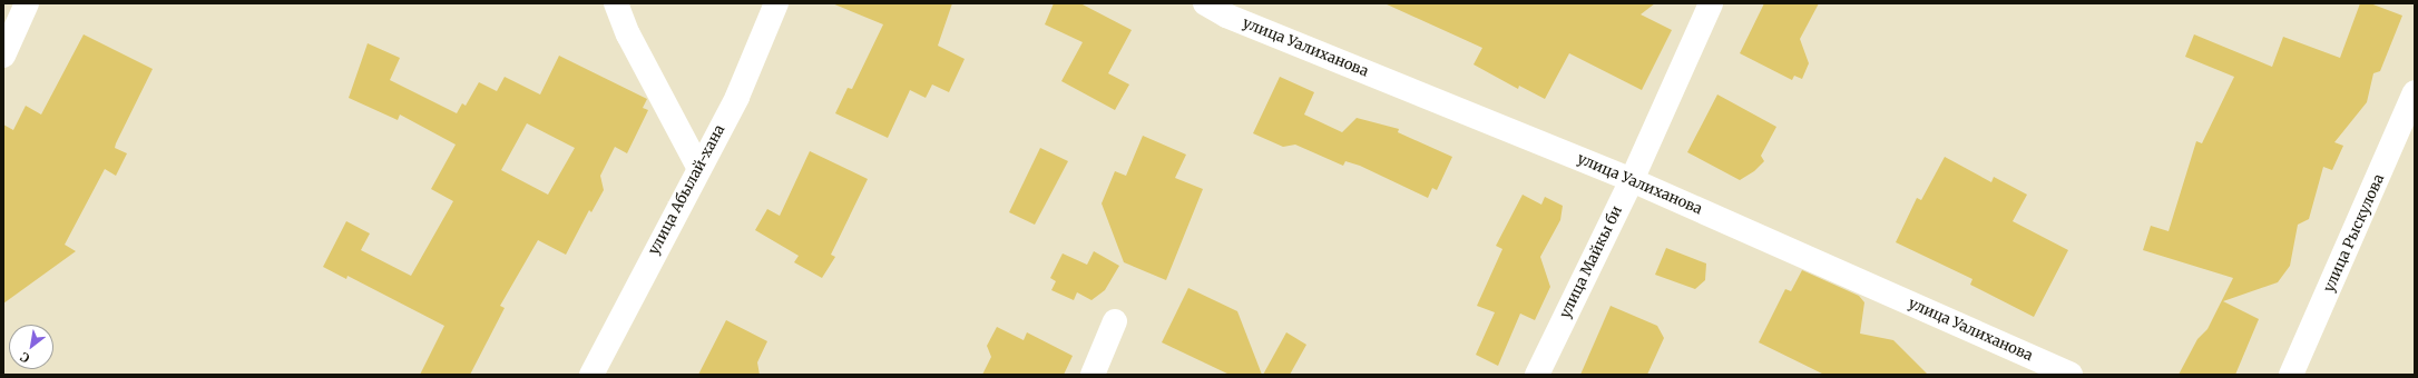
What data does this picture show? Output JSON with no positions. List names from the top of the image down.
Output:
{
  "streets": {
    "street": [
      "улица Уалиханова",
      "улица Абылай-хана",
      "улица Рыскулова",
      "улица Майкы би"
    ]
  },
  "crossings": [
    ["улица Уалиханова", "улица Майкы би"]
  ],
  "north": "bottom left"
}
